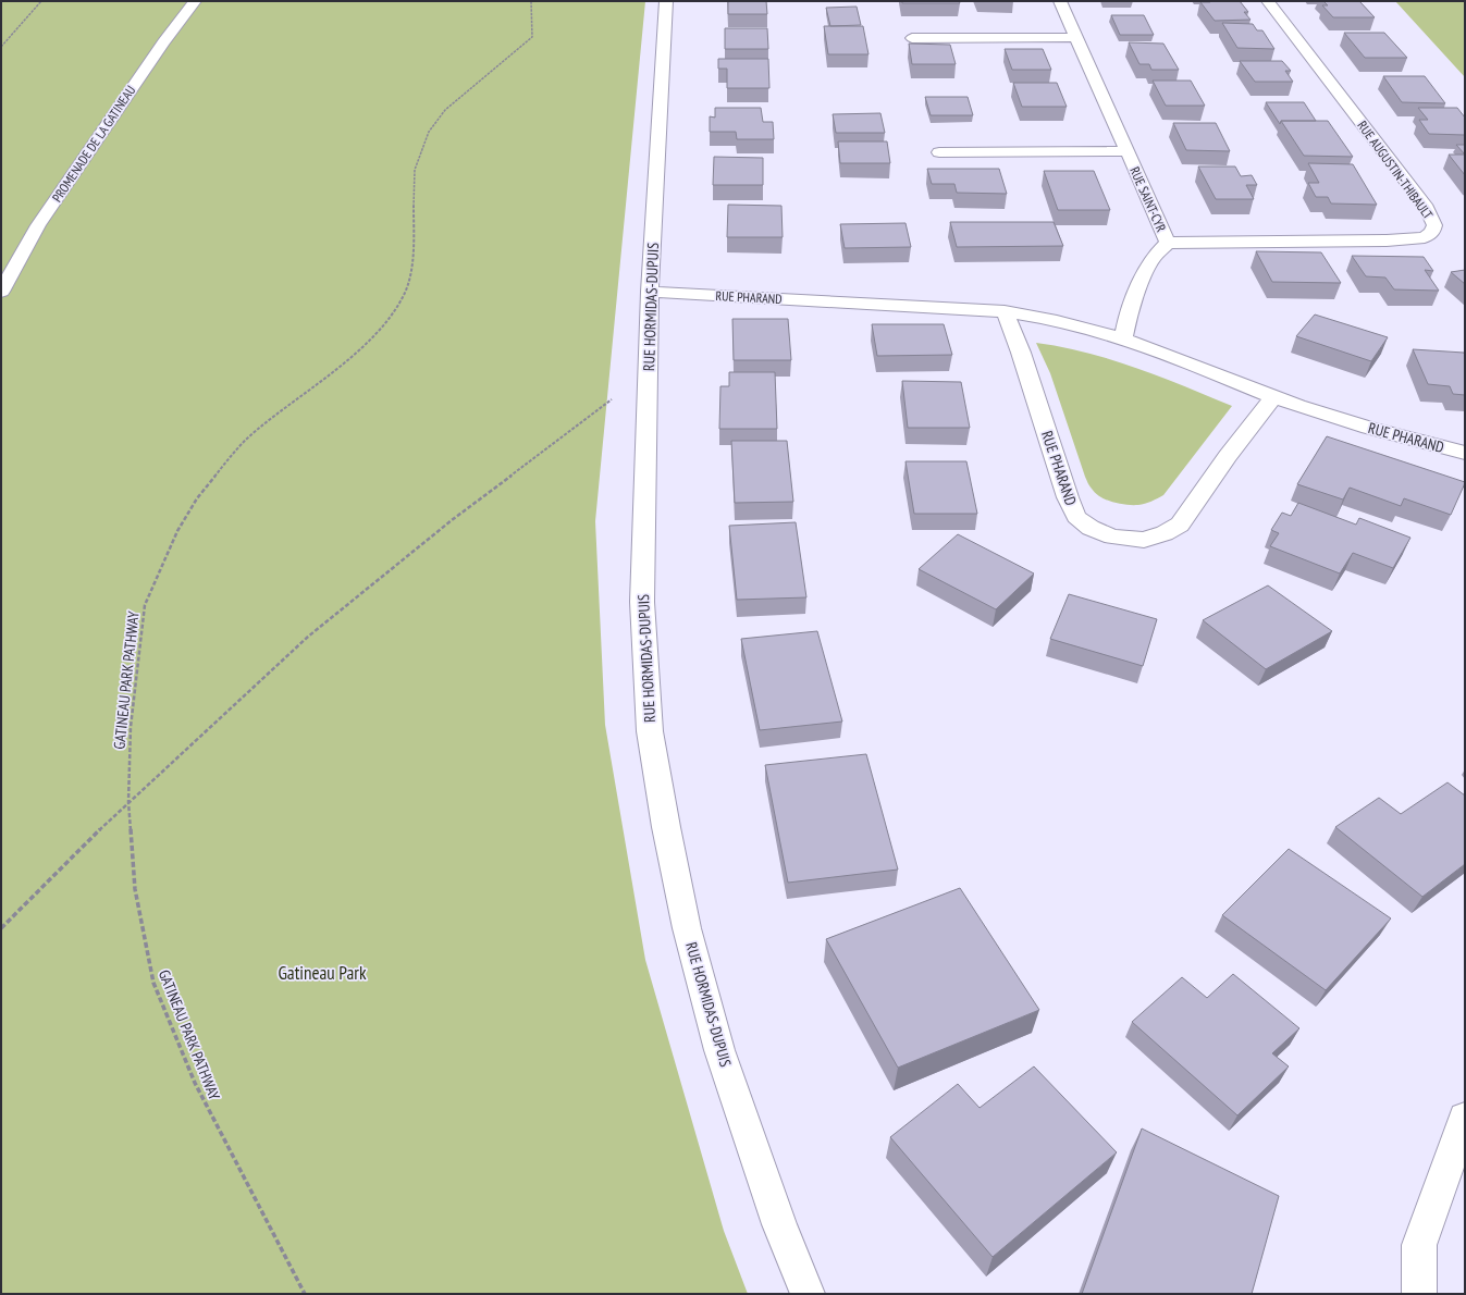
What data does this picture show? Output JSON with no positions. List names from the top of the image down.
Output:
{
  "streets": {
    "street": [
      "PROMENADE DE LA GATINEAU",
      "RUE AUGUSTIN-THIBAULT",
      "RUE SAINT-CYR",
      "RUE PHARAND",
      "RUE HORMIDAS-DUPUIS"
    ],
    "path": ["GATINEAU PARK PATHWAY"]
  },
  "crossings": [
    ["RUE AUGUSTIN-THIBAULT", "RUE SAINT-CYR"],
    ["RUE SAINT-CYR", "RUE PHARAND"],
    ["RUE PHARAND", "RUE HORMIDAS-DUPUIS"]
  ],
  "parks": ["Gatineau Park"]
}
